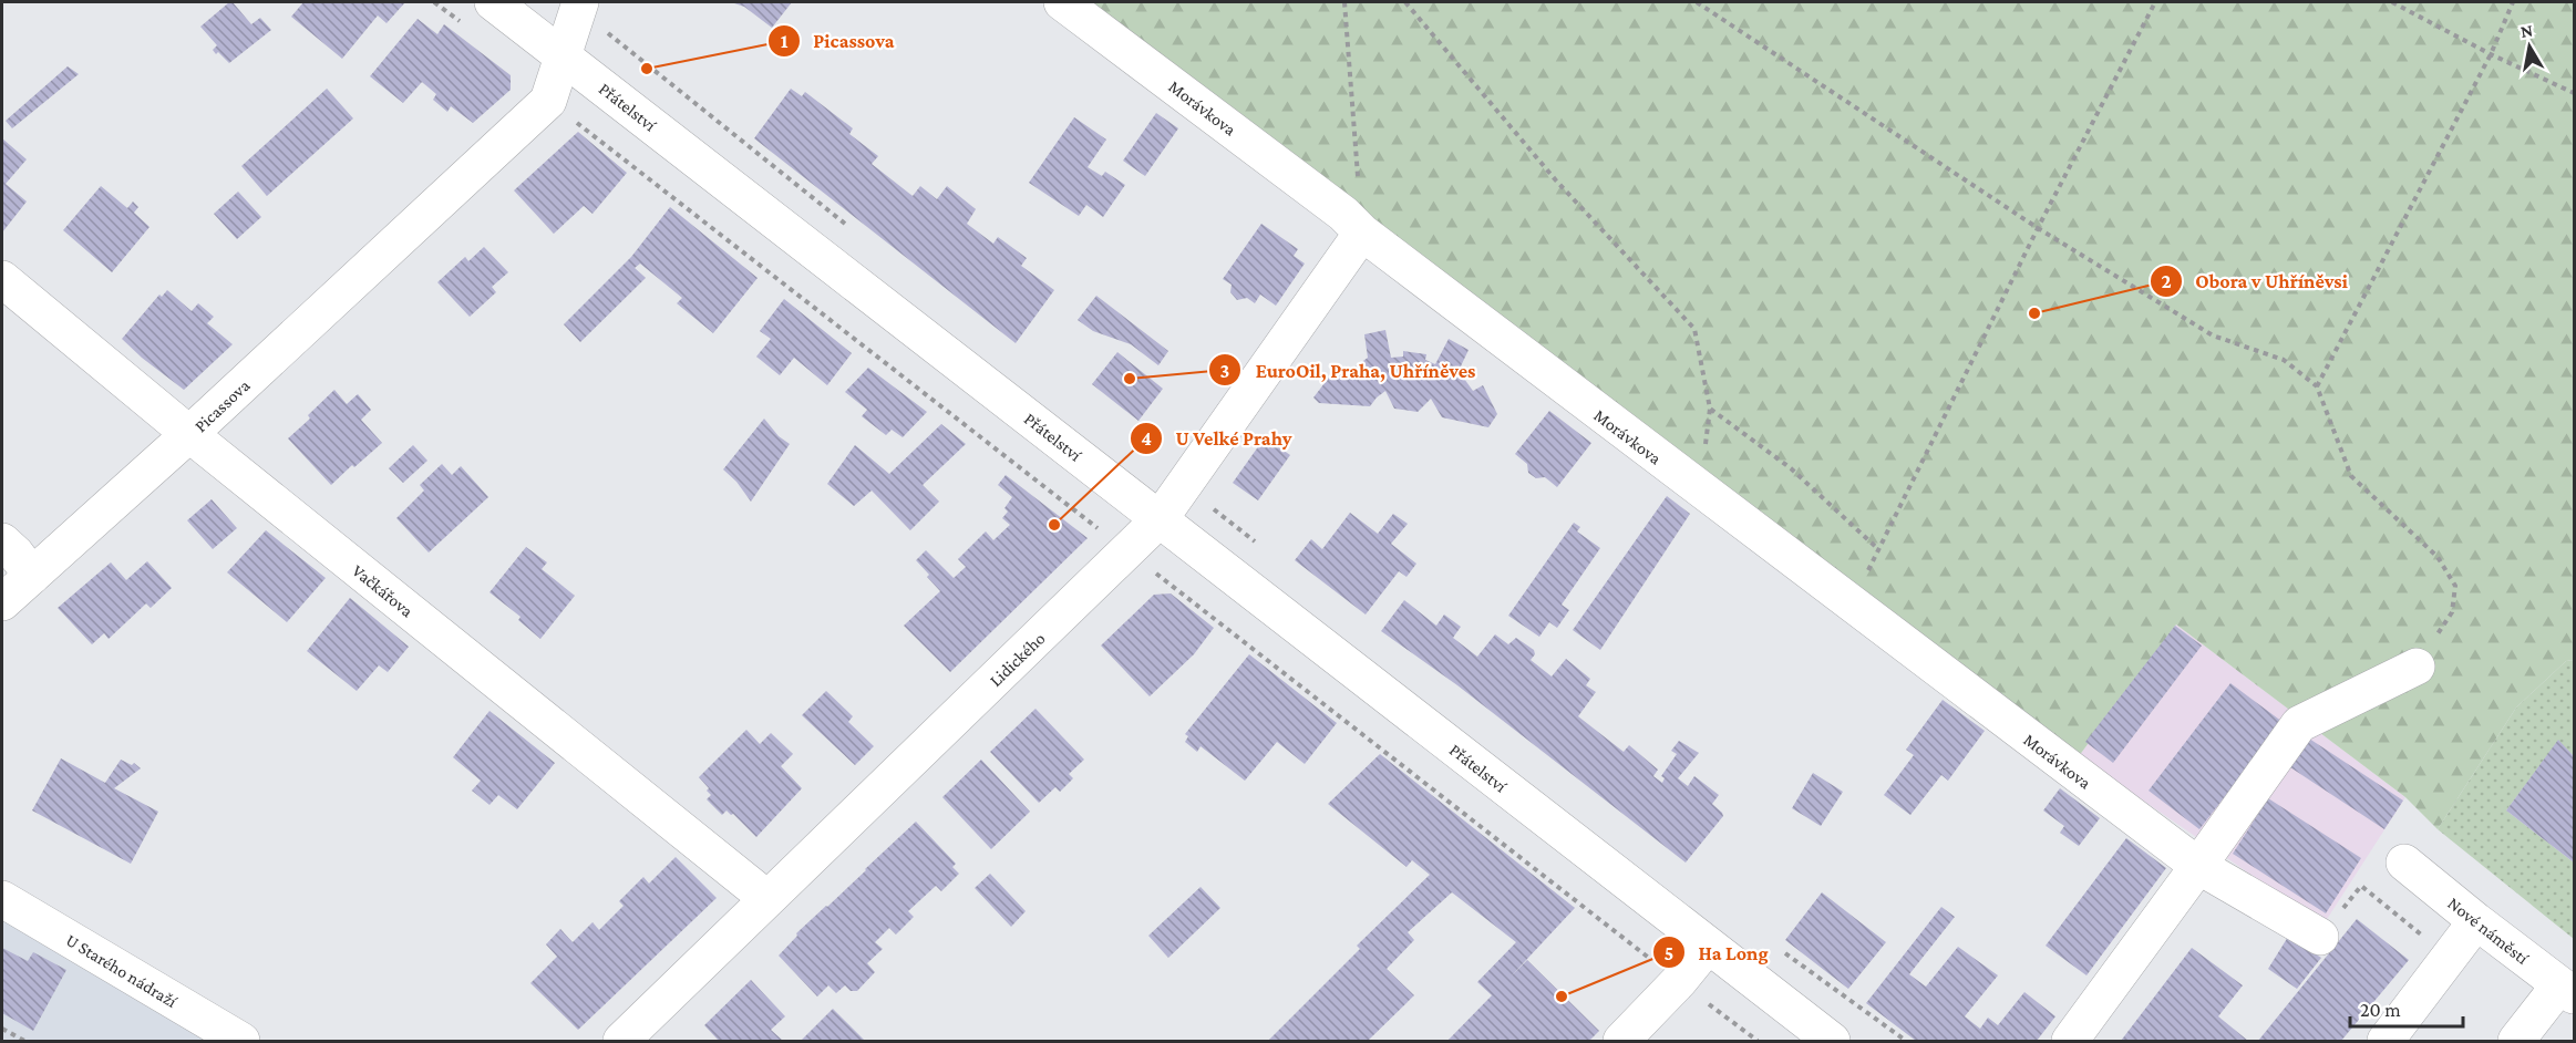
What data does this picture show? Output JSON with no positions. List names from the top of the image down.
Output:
{
  "streets": {
    "street": [
      "Přátelství",
      "Morávkova",
      "Picassova",
      "Vačkářova",
      "Lidického",
      "Nové náměstí",
      "U Starého nádraží"
    ]
  },
  "crossings": [
    ["Přátelství", "Picassova"],
    ["Přátelství", "Lidického"],
    ["Morávkova", "Lidického"],
    ["Picassova", "Vačkářova"],
    ["Vačkářova", "Lidického"]
  ],
  "places": [
    "Picassova",
    "Obora v Uhříněvsi",
    "EuroOil, Praha, Uhříněves",
    "U Velké Prahy",
    "Ha Long"
  ],
  "scale_bar": "20 m",
  "north": "top"
}
